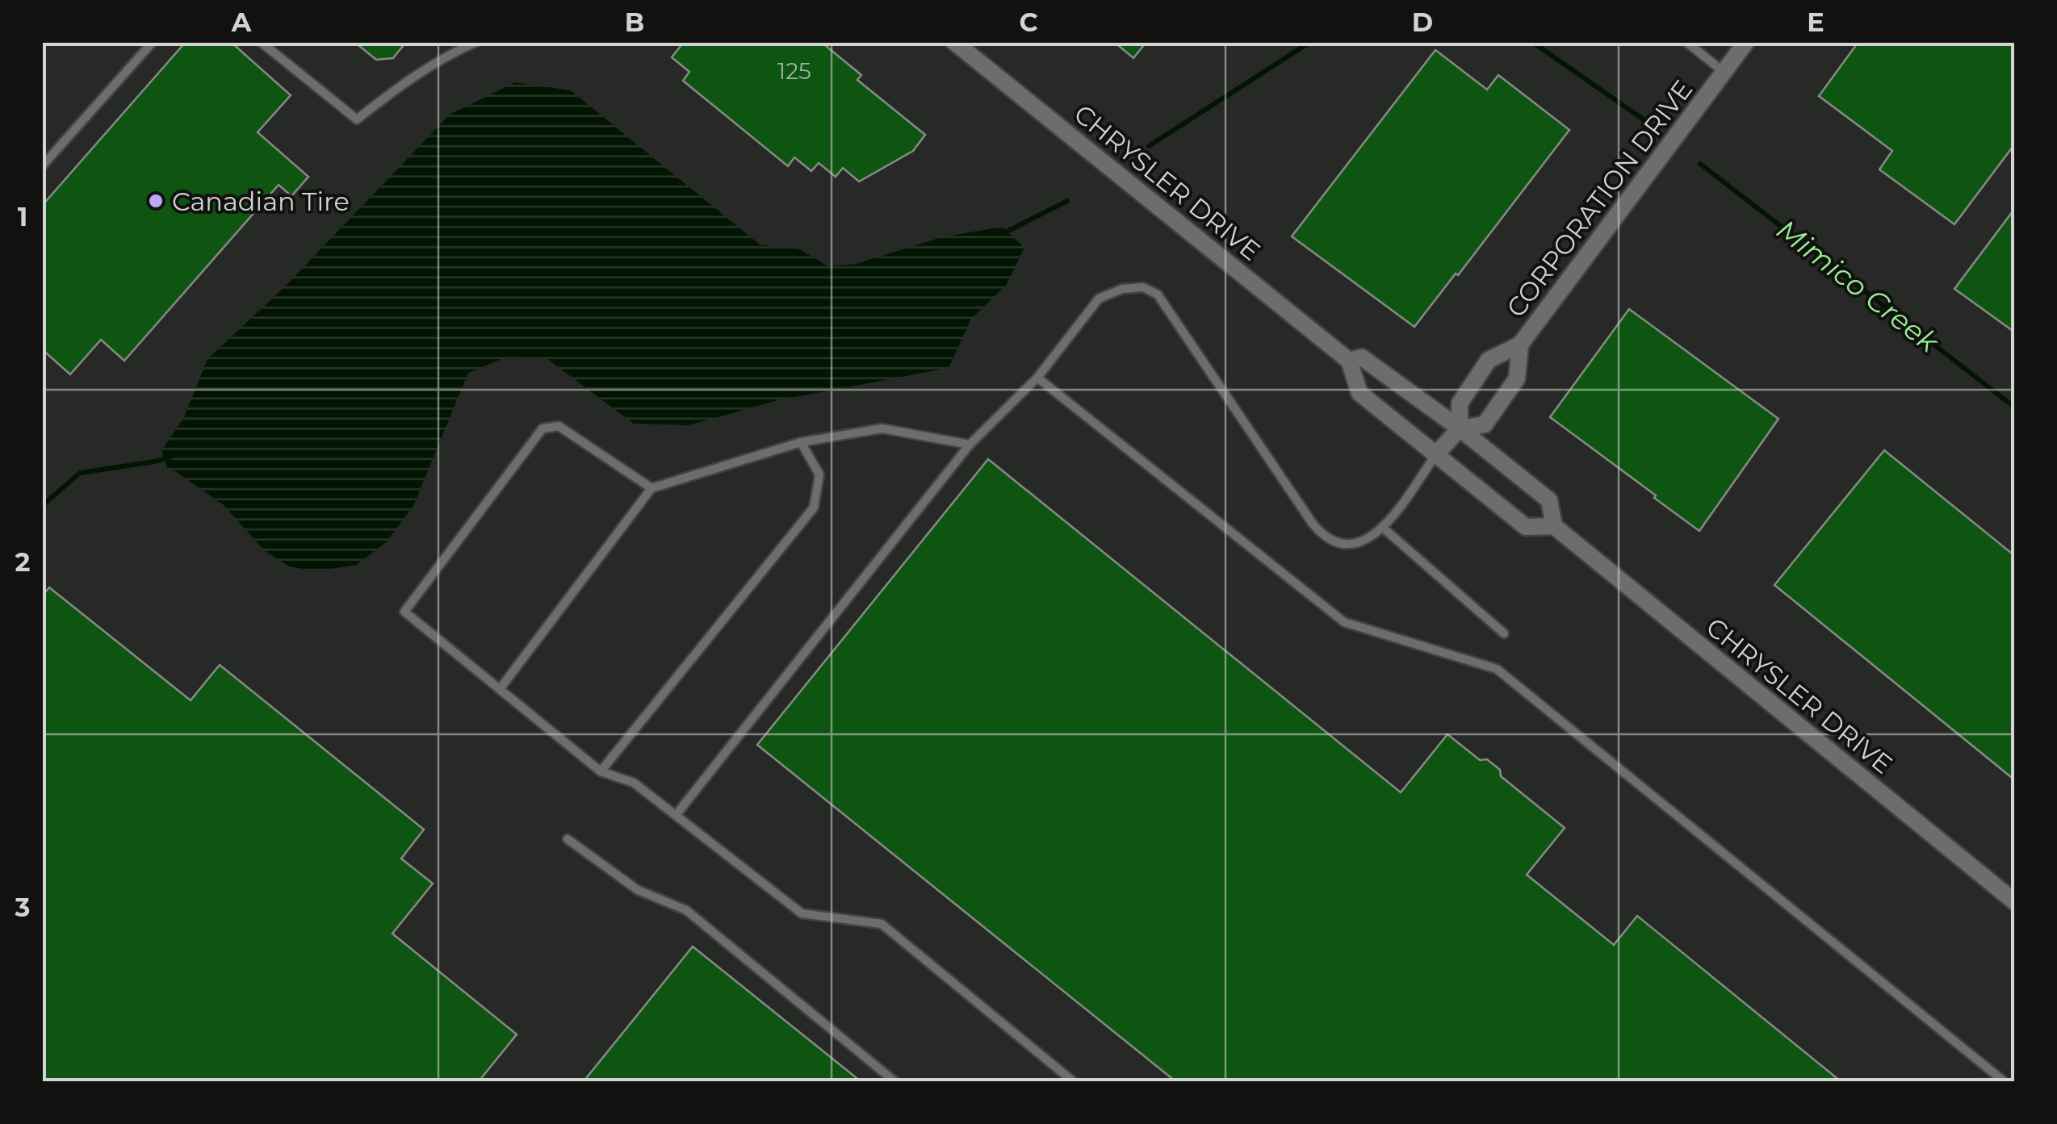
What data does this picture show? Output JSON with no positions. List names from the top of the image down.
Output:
{
  "streets": {
    "street": ["CHRYSLER DRIVE", "CORPORATION DRIVE"]
  },
  "crossings": [
    ["CHRYSLER DRIVE", "CORPORATION DRIVE"]
  ],
  "water": ["Mimico Creek"],
  "places": ["Canadian Tire"],
  "house_numbers": ["125"],
  "grid": {
    "columns": [
      "A",
      "B",
      "C",
      "D",
      "E"
    ],
    "rows": ["1", "2", "3"]
  }
}
